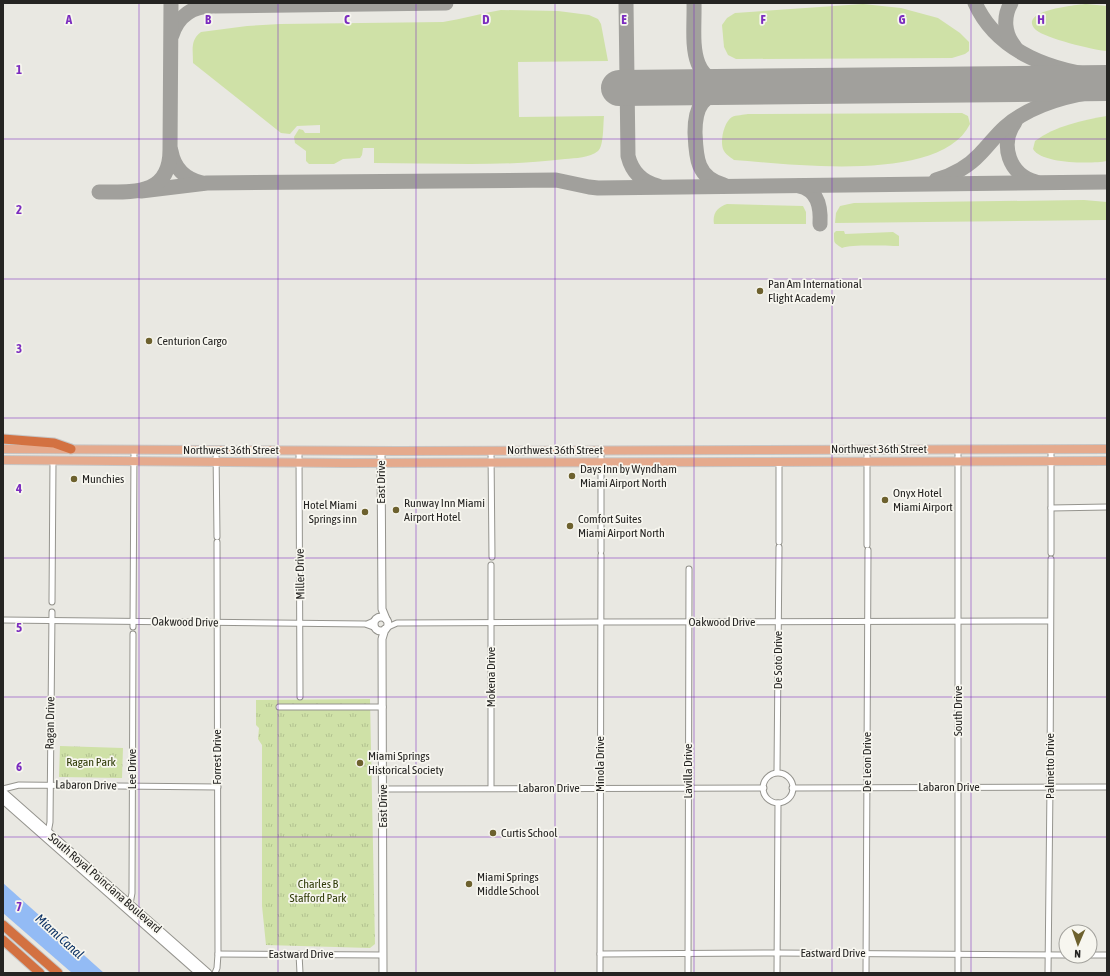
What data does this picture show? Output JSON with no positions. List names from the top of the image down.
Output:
{
  "streets": {
    "main road": ["Northwest 36th Street"],
    "street": [
      "East Drive",
      "Miller Drive",
      "Oakwood Drive",
      "De Soto Drive",
      "Mokena Drive",
      "South Drive",
      "Ragan Drive",
      "Forrest Drive",
      "De Leon Drive",
      "Minola Drive",
      "Palmetto Drive",
      "Lee Drive",
      "Lavilla Drive",
      "Labaron Drive",
      "South Royal Poinciana Boulevard",
      "Eastward Drive"
    ]
  },
  "crossings": [
    ["Northwest 36th Street", "East Drive"],
    ["Northwest 36th Street", "Miller Drive"],
    ["Northwest 36th Street", "De Soto Drive"],
    ["Northwest 36th Street", "South Drive"],
    ["Northwest 36th Street", "Forrest Drive"],
    ["Northwest 36th Street", "De Leon Drive"],
    ["Northwest 36th Street", "Minola Drive"],
    ["East Drive", "Oakwood Drive"],
    ["East Drive", "Labaron Drive"],
    ["East Drive", "Eastward Drive"],
    ["Miller Drive", "Oakwood Drive"],
    ["Oakwood Drive", "De Soto Drive"],
    ["Oakwood Drive", "Mokena Drive"],
    ["Oakwood Drive", "South Drive"],
    ["Oakwood Drive", "Ragan Drive"],
    ["Oakwood Drive", "Forrest Drive"],
    ["Oakwood Drive", "De Leon Drive"],
    ["Oakwood Drive", "Minola Drive"],
    ["Oakwood Drive", "Palmetto Drive"],
    ["Oakwood Drive", "Lavilla Drive"],
    ["De Soto Drive", "Labaron Drive"],
    ["Mokena Drive", "Labaron Drive"],
    ["South Drive", "Labaron Drive"],
    ["South Drive", "Eastward Drive"],
    ["Ragan Drive", "Labaron Drive"],
    ["Ragan Drive", "South Royal Poinciana Boulevard"],
    ["Forrest Drive", "Labaron Drive"],
    ["Forrest Drive", "Eastward Drive"],
    ["De Leon Drive", "Labaron Drive"],
    ["De Leon Drive", "Eastward Drive"],
    ["Minola Drive", "Labaron Drive"],
    ["Minola Drive", "Eastward Drive"],
    ["Palmetto Drive", "Labaron Drive"],
    ["Palmetto Drive", "Eastward Drive"],
    ["Lee Drive", "Labaron Drive"],
    ["Lee Drive", "South Royal Poinciana Boulevard"],
    ["Lavilla Drive", "Labaron Drive"],
    ["Lavilla Drive", "Eastward Drive"],
    ["Labaron Drive", "South Royal Poinciana Boulevard"]
  ],
  "water": ["Miami Canal"],
  "parks": ["Ragan Park", "Charles B Stafford Park"],
  "places": [
    "Pan Am International Flight Academy",
    "Centurion Cargo",
    "Days Inn by Wyndham Miami Airport North",
    "Munchies",
    "Onyx Hotel Miami Airport",
    "Runway Inn Miami Airport Hotel",
    "Hotel Miami Springs inn",
    "Comfort Suites Miami Airport North",
    "Miami Springs Historical Society",
    "Curtis School",
    "Miami Springs Middle School"
  ],
  "north": "bottom",
  "grid": {
    "columns": [
      "A",
      "B",
      "C",
      "D",
      "E",
      "F",
      "G",
      "H"
    ],
    "rows": [
      "1",
      "2",
      "3",
      "4",
      "5",
      "6",
      "7"
    ]
  }
}
